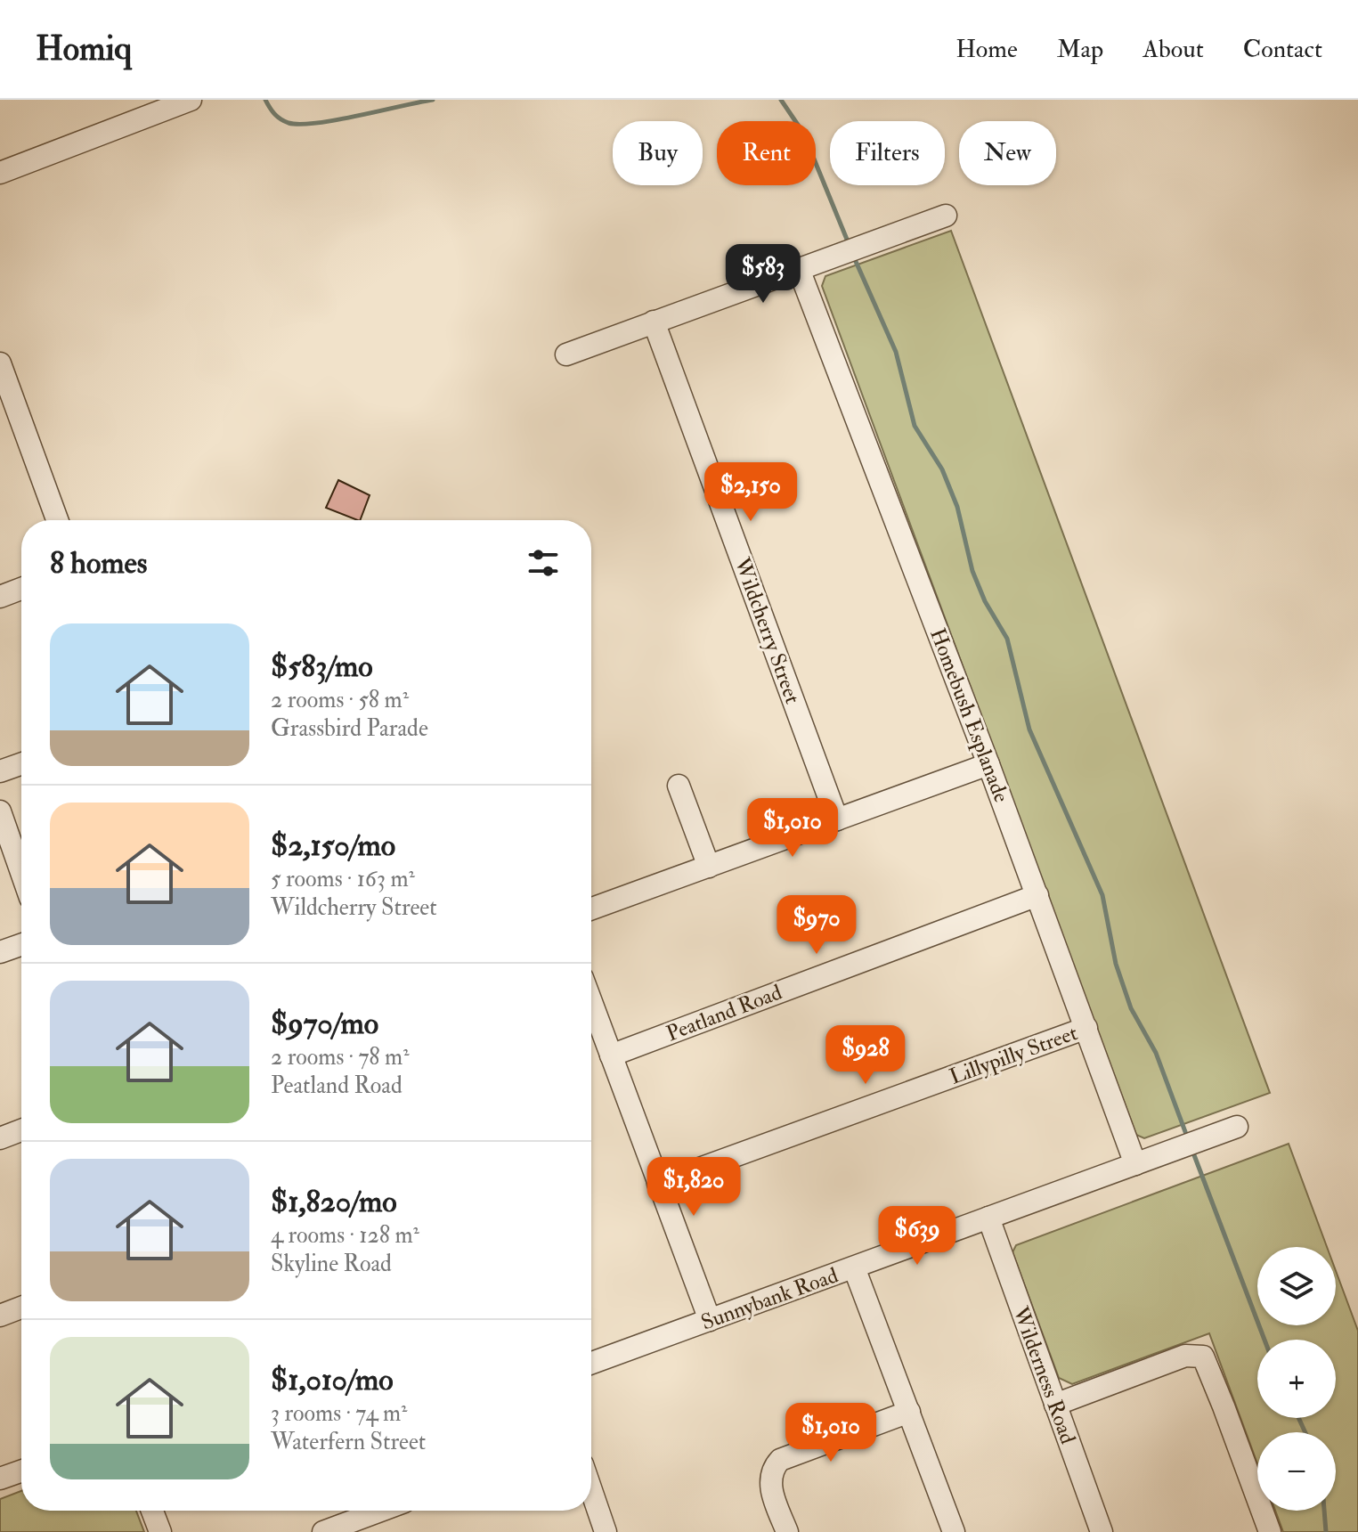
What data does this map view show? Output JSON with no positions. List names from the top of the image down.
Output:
{
  "streets": {
    "street": [
      "Wildcherry Street",
      "Homebush Esplanade",
      "Peatland Road",
      "Lillypilly Street",
      "Sunnybank Road",
      "Wilderness Road"
    ]
  },
  "crossings": [
    ["Homebush Esplanade", "Peatland Road"],
    ["Homebush Esplanade", "Lillypilly Street"],
    ["Homebush Esplanade", "Sunnybank Road"],
    ["Sunnybank Road", "Wilderness Road"]
  ],
  "page": {
    "header": "Homiq",
    "nav": [
      "Home",
      "Map",
      "About",
      "Contact"
    ],
    "chip": [
      "Buy",
      "Rent",
      "Filters",
      "New"
    ],
    "price": [
      "$583",
      "$2,150",
      "$1,010",
      "$970",
      "$928",
      "$1,820",
      "$639",
      "$1,010"
    ],
    "heading": "8 homes",
    "list": [
      {
        "name": "$583/mo",
        "note": "2 rooms · 58 m² · Grassbird Parade"
      },
      {
        "name": "$2,150/mo",
        "note": "5 rooms · 163 m² · Wildcherry Street"
      },
      {
        "name": "$970/mo",
        "note": "2 rooms · 78 m² · Peatland Road"
      },
      {
        "name": "$1,820/mo",
        "note": "4 rooms · 128 m² · Skyline Road"
      },
      {
        "name": "$1,010/mo",
        "note": "3 rooms · 74 m² · Waterfern Street"
      }
    ],
    "map_buttons": ["+", "−"]
  }
}
